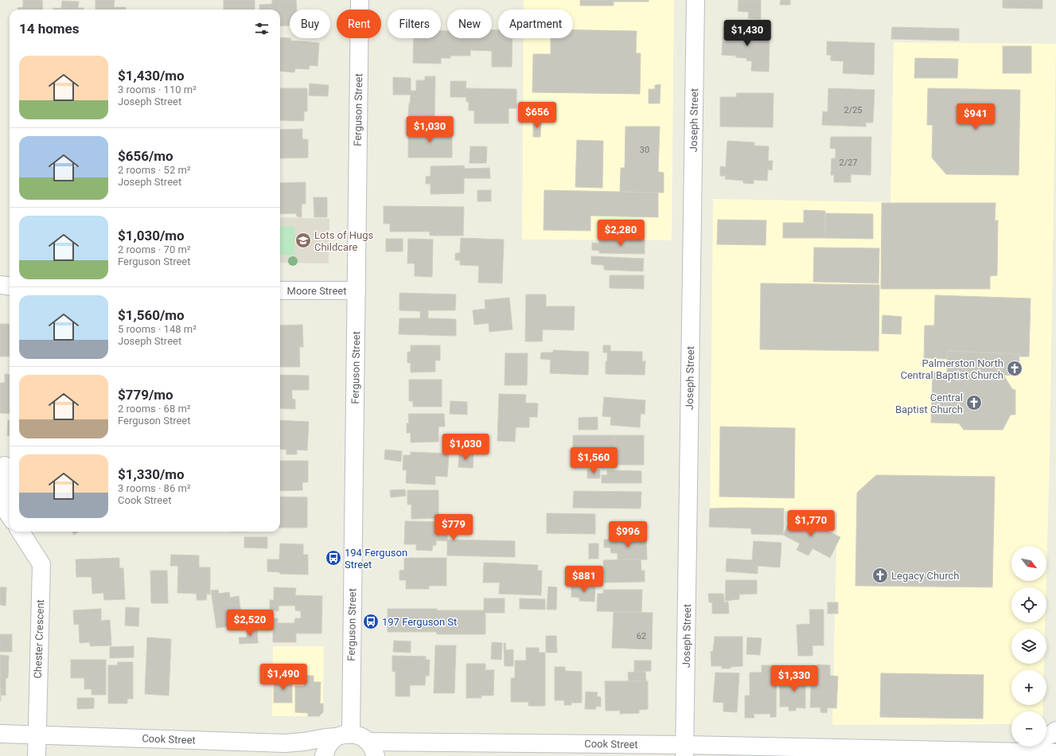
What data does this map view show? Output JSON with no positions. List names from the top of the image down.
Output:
{
  "streets": {
    "street": [
      "Ferguson Street",
      "Joseph Street",
      "Moore Street",
      "Chester Crescent",
      "Cook Street"
    ]
  },
  "crossings": [
    ["Ferguson Street", "Moore Street"],
    ["Ferguson Street", "Cook Street"],
    ["Joseph Street", "Cook Street"],
    ["Chester Crescent", "Cook Street"]
  ],
  "places": {
    "school or university": ["Lots of Hugs Childcare"],
    "church": ["Palmerston North Central Baptist Church", "Central Baptist Church", "Legacy Church"],
    "bus stop": ["194 Ferguson Street", "197 Ferguson St"]
  },
  "house_numbers": [
    "2/25",
    "30",
    "2/27",
    "62"
  ],
  "north": "bottom right",
  "page": {
    "chip": [
      "Buy",
      "Rent",
      "Filters",
      "New",
      "Apartment"
    ],
    "heading": "14 homes",
    "price": [
      "$1,430",
      "$656",
      "$941",
      "$1,030",
      "$2,280",
      "$1,030",
      "$1,560",
      "$1,770",
      "$779",
      "$996",
      "$881",
      "$2,520",
      "$1,490",
      "$1,330"
    ],
    "list": [
      {
        "name": "$1,430/mo",
        "note": "3 rooms · 110 m² · Joseph Street"
      },
      {
        "name": "$656/mo",
        "note": "2 rooms · 52 m² · Joseph Street"
      },
      {
        "name": "$1,030/mo",
        "note": "2 rooms · 70 m² · Ferguson Street"
      },
      {
        "name": "$1,560/mo",
        "note": "5 rooms · 148 m² · Joseph Street"
      },
      {
        "name": "$779/mo",
        "note": "2 rooms · 68 m² · Ferguson Street"
      },
      {
        "name": "$1,330/mo",
        "note": "3 rooms · 86 m² · Cook Street"
      }
    ],
    "map_buttons": ["+", "−"]
  }
}
